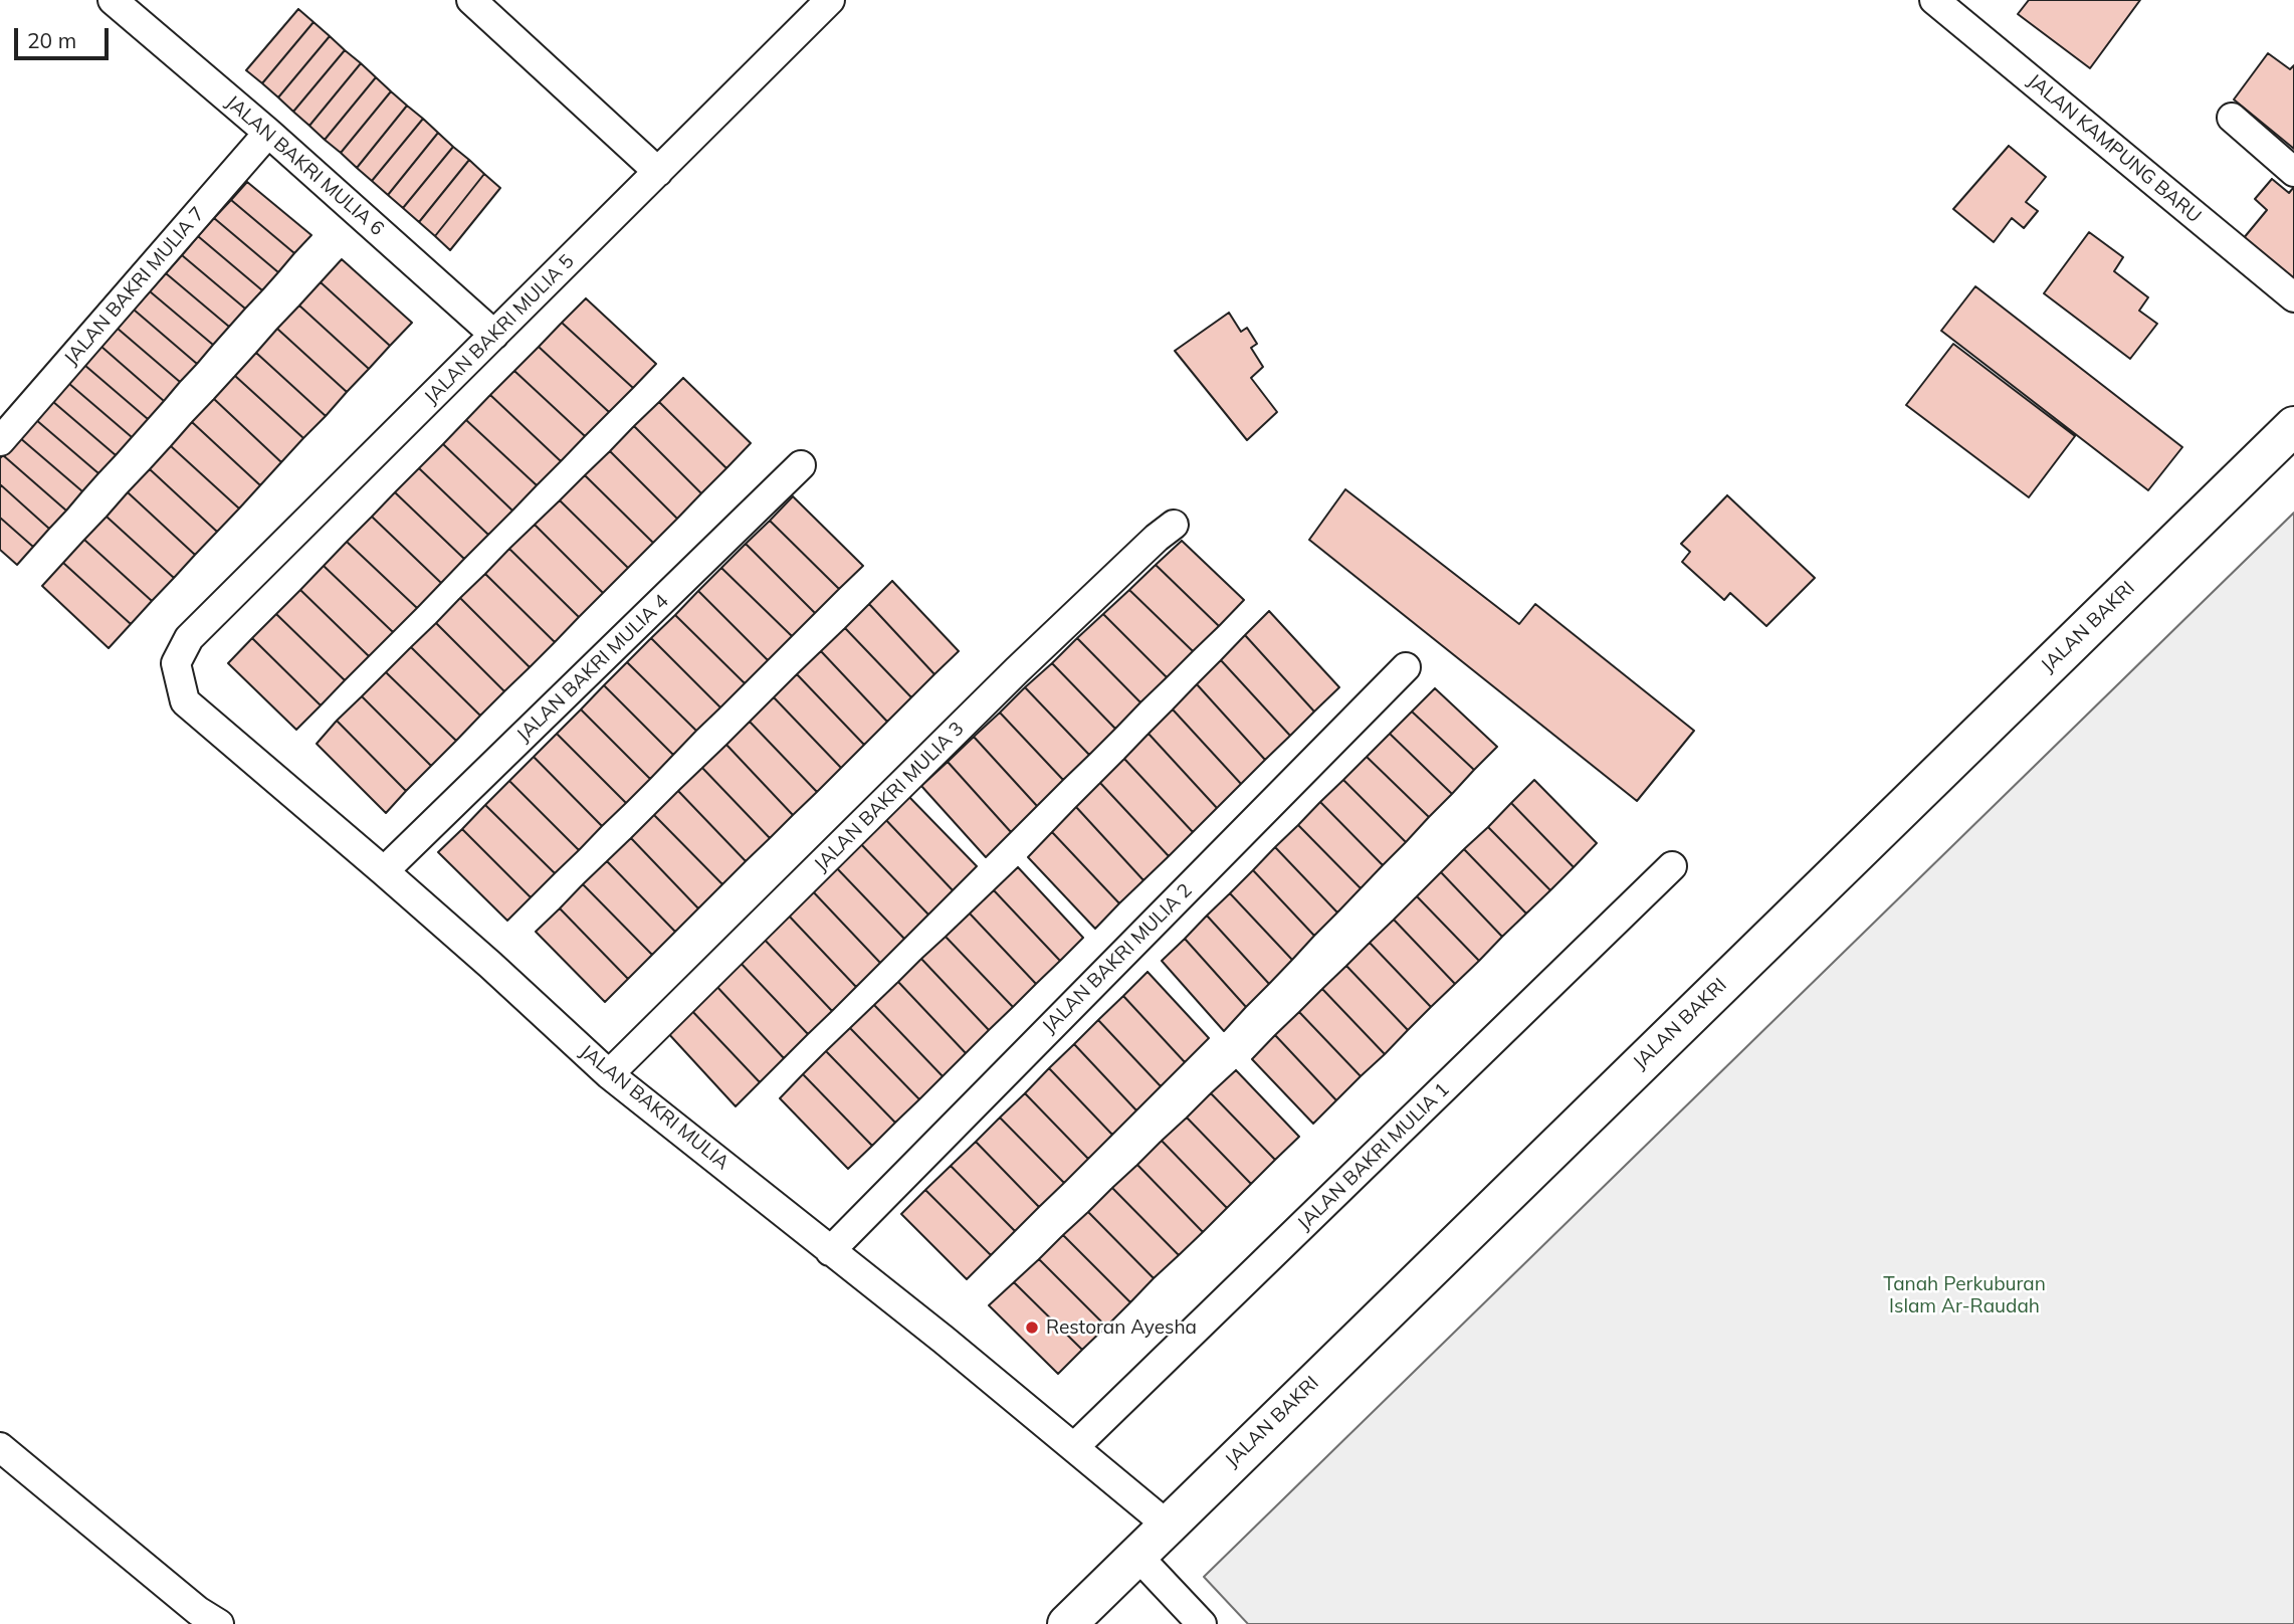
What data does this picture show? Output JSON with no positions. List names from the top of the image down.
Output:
{
  "streets": {
    "main road": ["JALAN BAKRI"],
    "street": [
      "JALAN KAMPUNG BARU",
      "JALAN BAKRI MULIA 6",
      "JALAN BAKRI MULIA 7",
      "JALAN BAKRI MULIA 5",
      "JALAN BAKRI MULIA 4",
      "JALAN BAKRI MULIA 3",
      "JALAN BAKRI MULIA 2",
      "JALAN BAKRI MULIA",
      "JALAN BAKRI MULIA 1"
    ]
  },
  "crossings": [
    ["JALAN BAKRI MULIA 6", "JALAN BAKRI MULIA 7"],
    ["JALAN BAKRI MULIA 6", "JALAN BAKRI MULIA 5"],
    ["JALAN BAKRI MULIA 5", "JALAN BAKRI MULIA"],
    ["JALAN BAKRI", "JALAN BAKRI MULIA"],
    ["JALAN BAKRI MULIA 4", "JALAN BAKRI MULIA"],
    ["JALAN BAKRI MULIA 3", "JALAN BAKRI MULIA"],
    ["JALAN BAKRI MULIA 2", "JALAN BAKRI MULIA"],
    ["JALAN BAKRI MULIA", "JALAN BAKRI MULIA 1"]
  ],
  "parks": ["Tanah Perkuburan Islam Ar-Raudah"],
  "places": ["Restoran Ayesha"],
  "scale_bar": "20 m"
}
